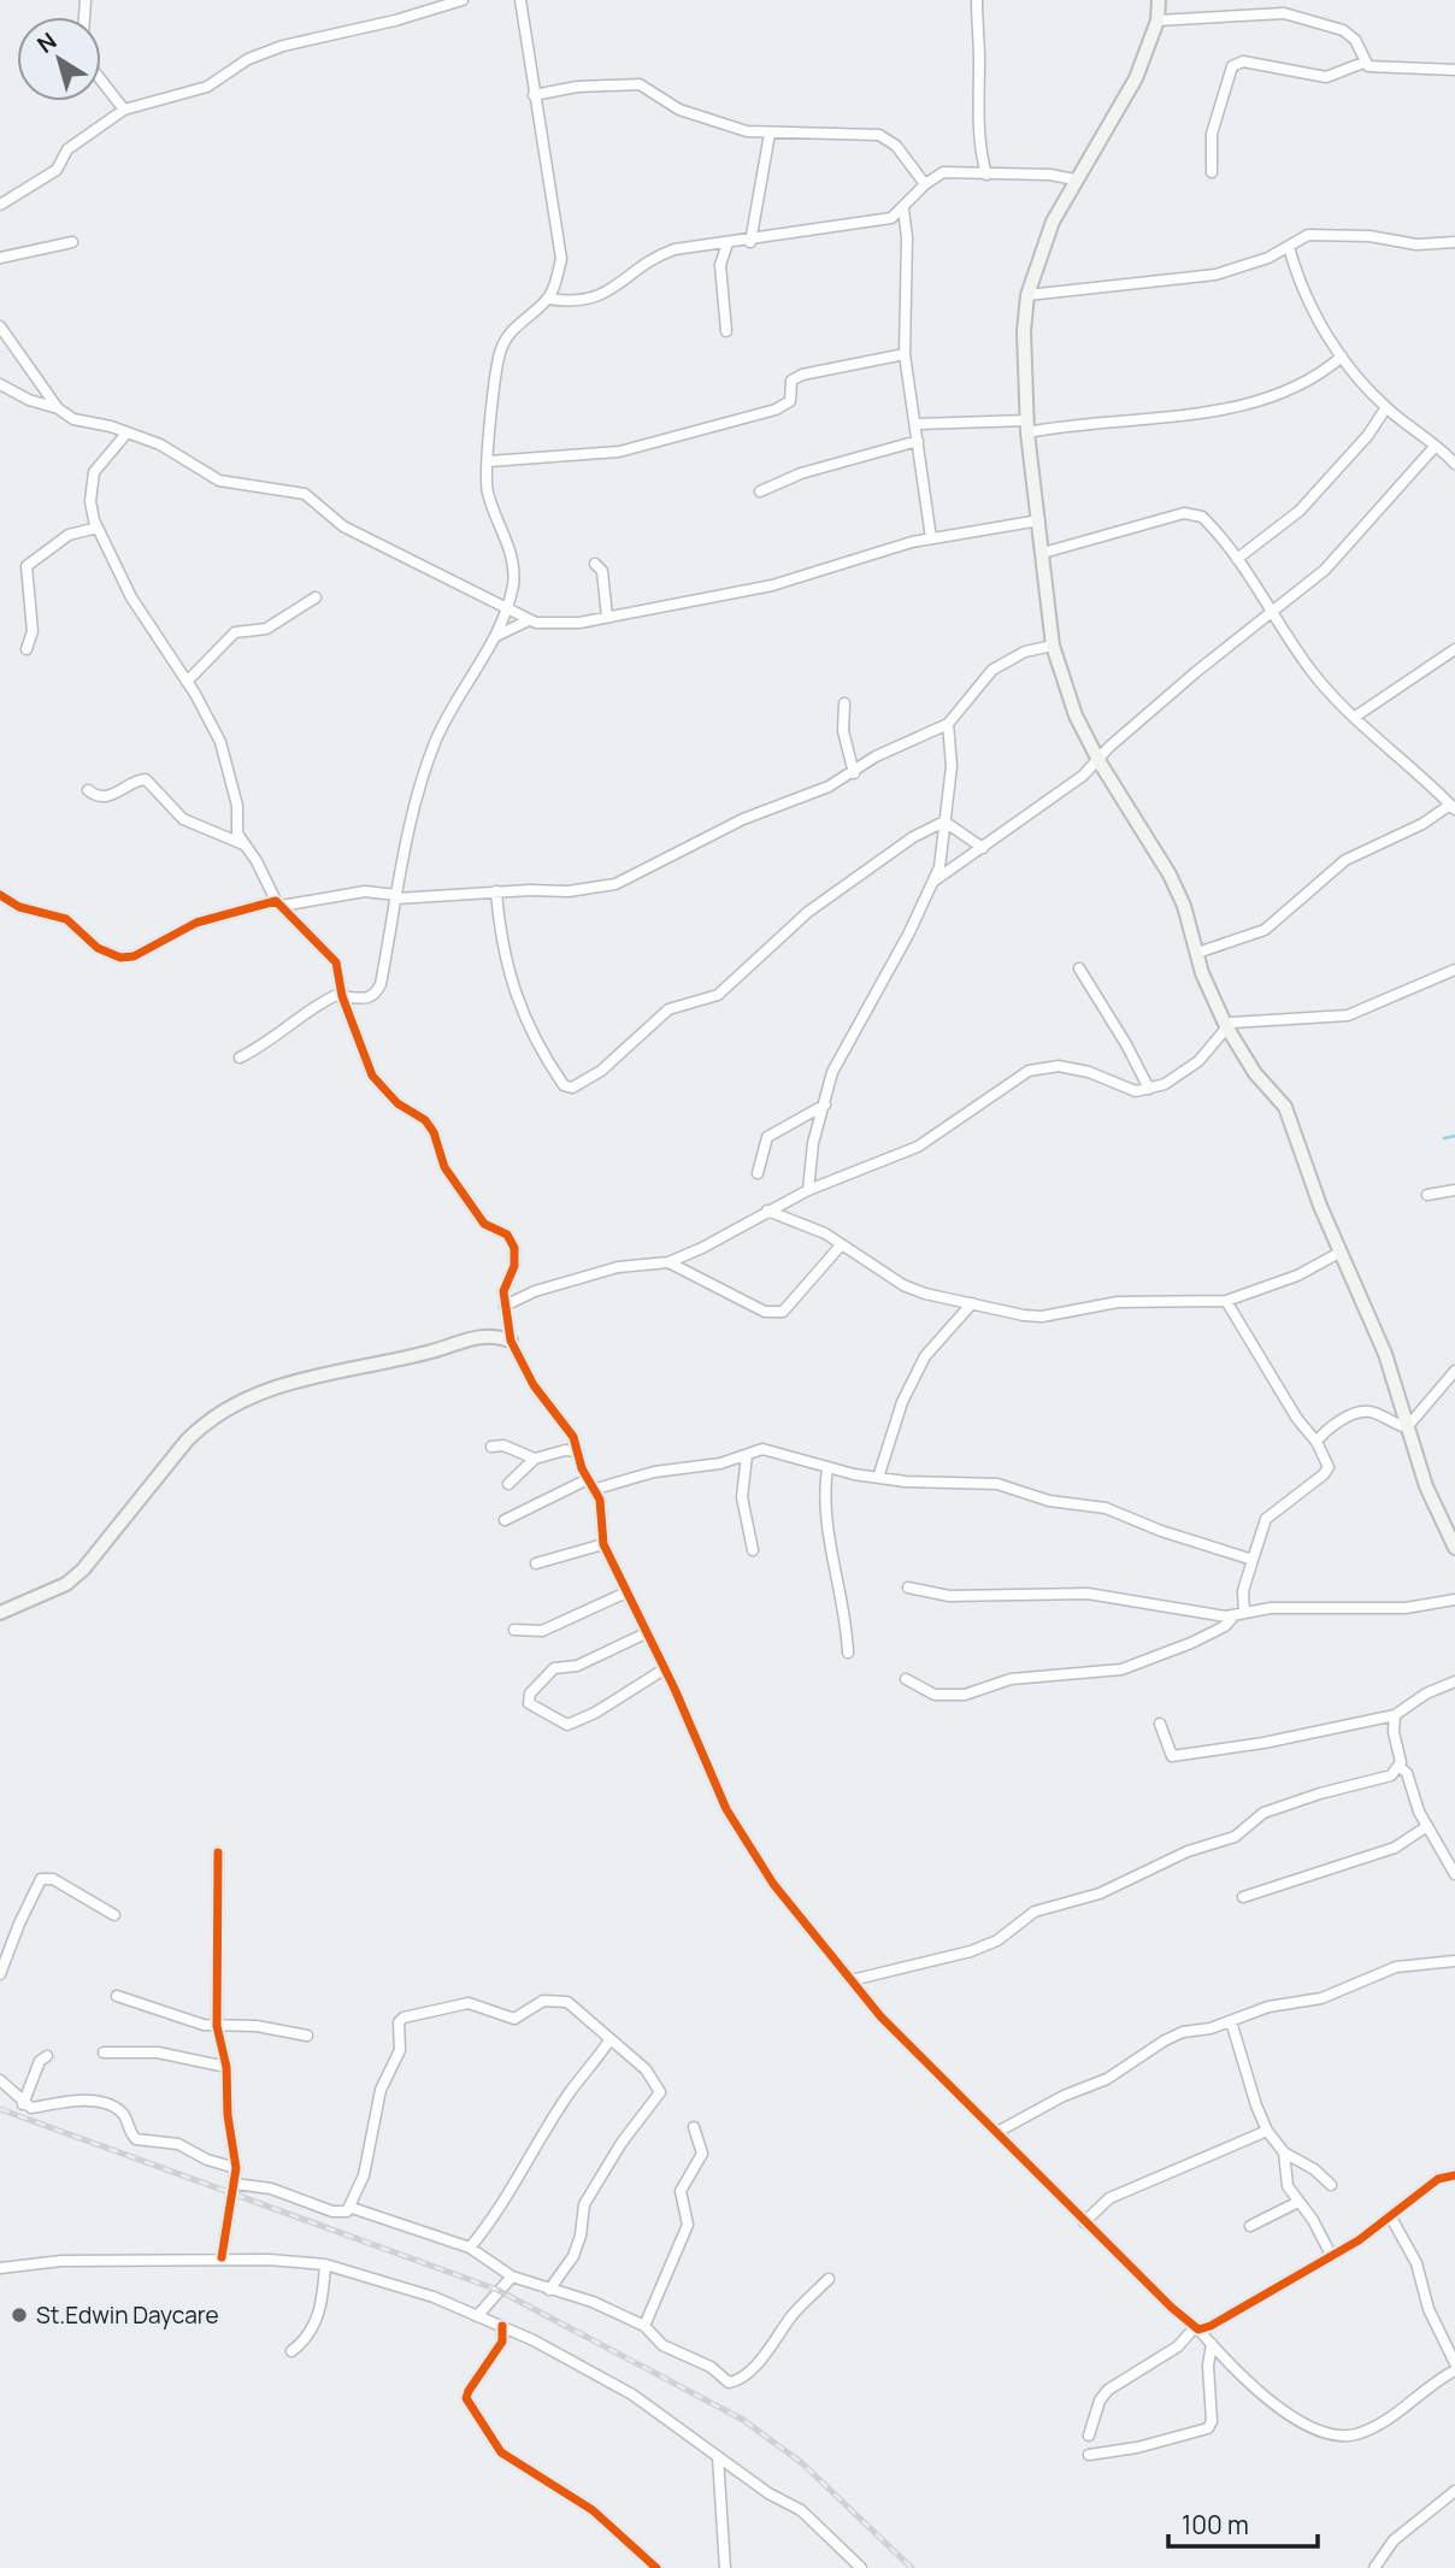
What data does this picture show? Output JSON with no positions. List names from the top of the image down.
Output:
{
  "places": ["St.Edwin Daycare"],
  "scale_bar": "100 m",
  "north": "top left"
}
